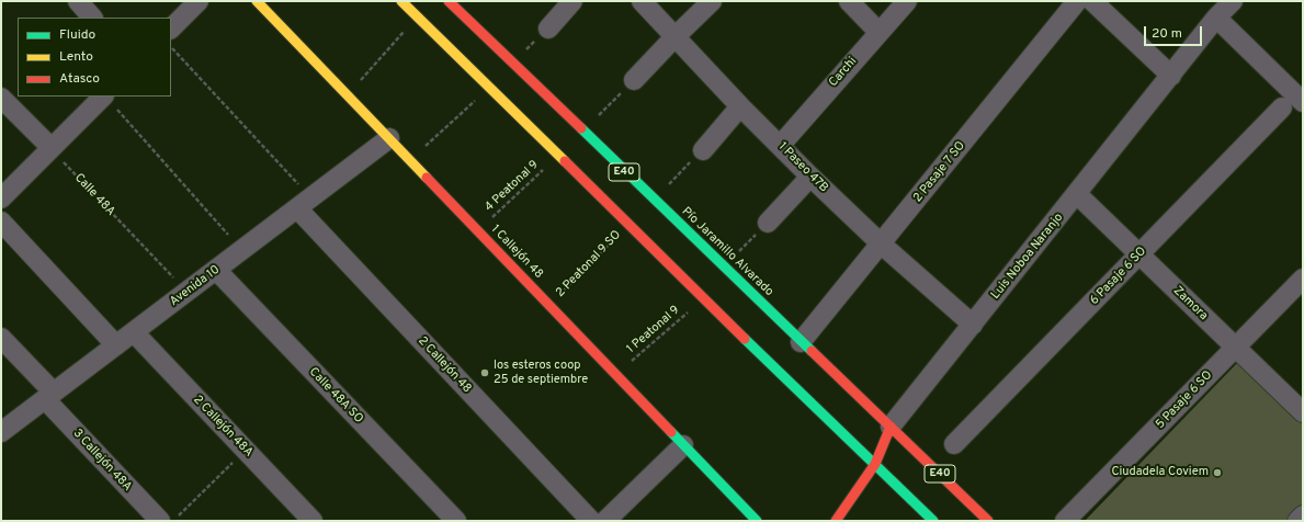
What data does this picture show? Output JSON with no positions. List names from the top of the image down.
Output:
{
  "streets": {
    "main road": [
      "E40",
      "1 Callejón 48",
      "Pío Jaramillo Alvarado",
      "Luis Noboa Naranjo"
    ],
    "street": [
      "Carchi",
      "1 Paseo 47B",
      "2 Pasaje 7 SO",
      "6 Pasaje 6 SO",
      "Avenida 10",
      "Zamora",
      "2 Callejón 48",
      "Calle 48A SO",
      "5 Pasaje 6 SO",
      "2 Callejón 48A",
      "3 Callejón 48A"
    ],
    "path": [
      "4 Peatonal 9",
      "Calle 48A",
      "2 Peatonal 9 SO",
      "1 Peatonal 9"
    ]
  },
  "crossings": [
    ["Carchi", "1 Paseo 47B"],
    ["1 Paseo 47B", "2 Pasaje 7 SO"],
    ["1 Paseo 47B", "Luis Noboa Naranjo"],
    ["E40", "4 Peatonal 9"],
    ["E40", "Luis Noboa Naranjo"],
    ["E40", "2 Peatonal 9 SO"],
    ["E40", "1 Peatonal 9"],
    ["2 Pasaje 7 SO", "Pío Jaramillo Alvarado"],
    ["4 Peatonal 9", "1 Callejón 48"],
    ["Calle 48A", "Avenida 10"],
    ["1 Callejón 48", "2 Peatonal 9 SO"],
    ["1 Callejón 48", "Avenida 10"],
    ["1 Callejón 48", "1 Peatonal 9"],
    ["Pío Jaramillo Alvarado", "Luis Noboa Naranjo"],
    ["Luis Noboa Naranjo", "Zamora"],
    ["6 Pasaje 6 SO", "Zamora"],
    ["Avenida 10", "2 Callejón 48"],
    ["Avenida 10", "Calle 48A SO"],
    ["Avenida 10", "2 Callejón 48A"],
    ["Avenida 10", "3 Callejón 48A"],
    ["Zamora", "5 Pasaje 6 SO"]
  ],
  "places": ["los esteros coop 25 de septiembre", "Ciudadela Coviem"],
  "legend": ["Fluido", "Lento", "Atasco"],
  "scale_bar": "20 m"
}
